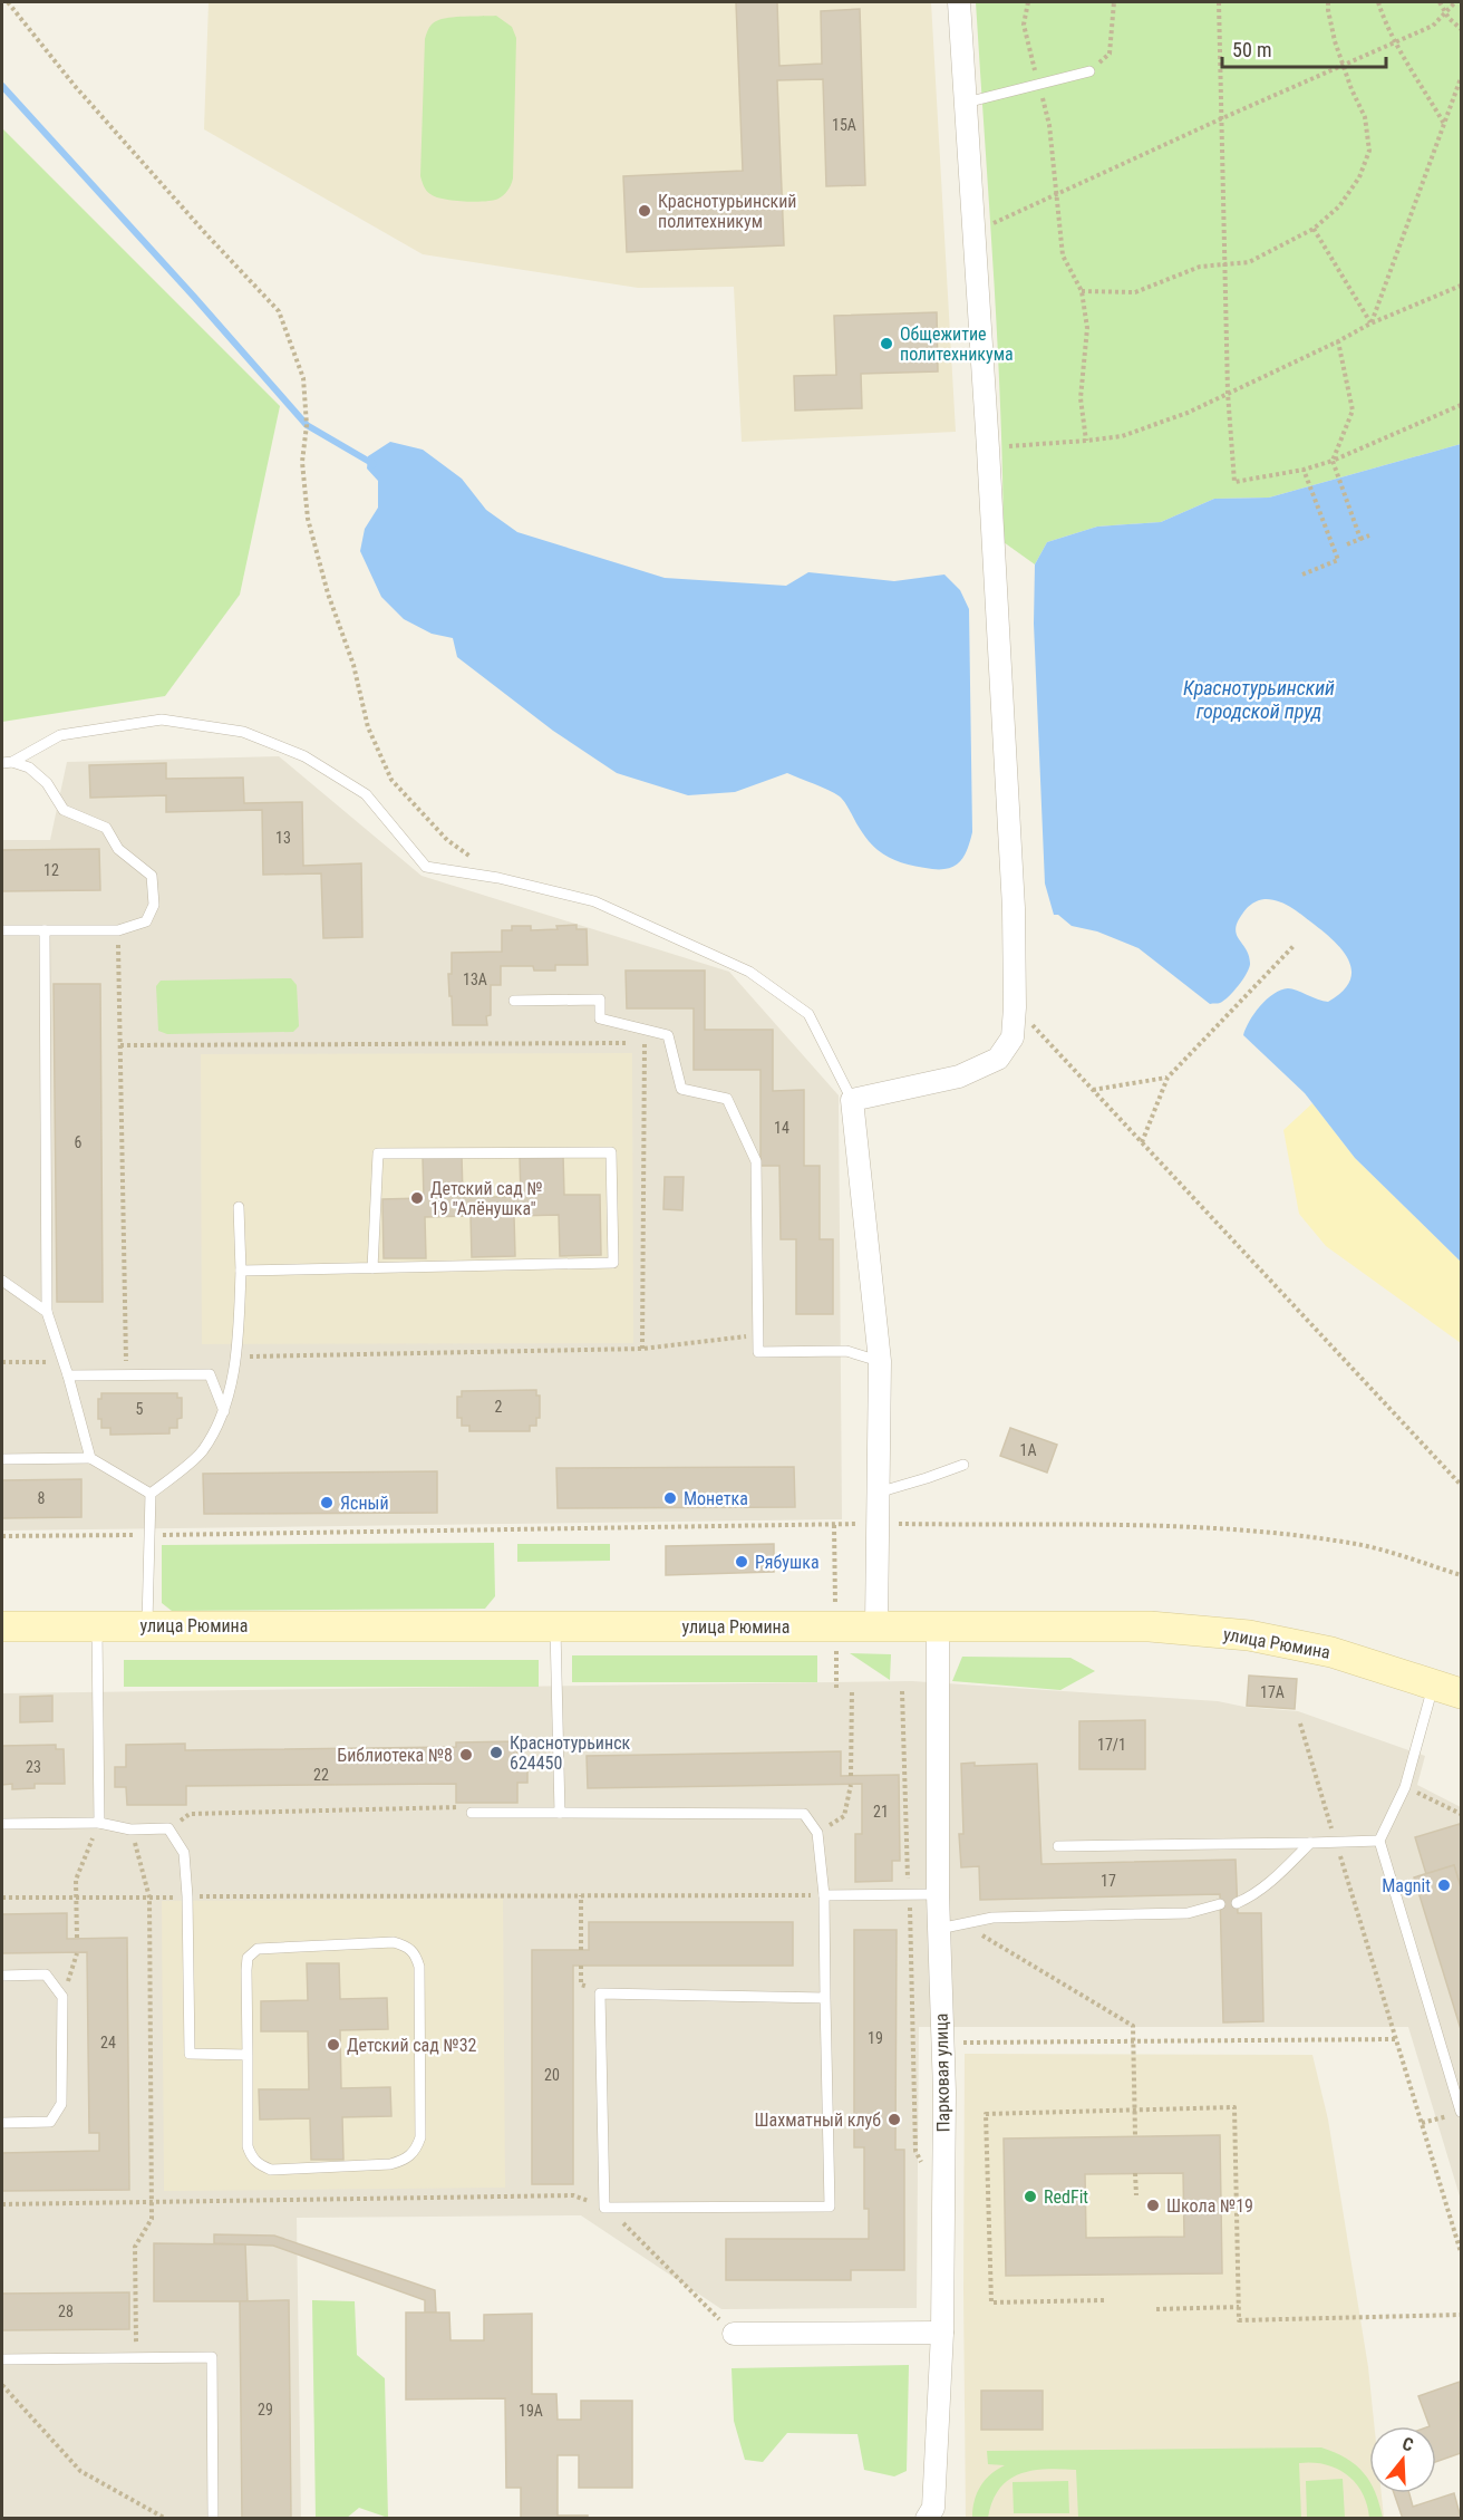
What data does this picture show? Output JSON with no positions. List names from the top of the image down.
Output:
{
  "streets": {
    "main road": ["улица Рюмина"],
    "street": ["Парковая улица"]
  },
  "crossings": [
    ["улица Рюмина", "Парковая улица"]
  ],
  "water": ["Краснотурьинский городской пруд"],
  "places": [
    "Краснотурьинский политехникум",
    "Общежитие политехникума",
    "Детский сад № 19 \"Алёнушка\"",
    "Монетка",
    "Ясный",
    "Рябушка",
    "Краснотурьинск 624450",
    "Библиотека №8",
    "Magnit",
    "Детский сад №32",
    "Шахматный клуб",
    "RedFit",
    "Школа №19"
  ],
  "house_numbers": [
    "15А",
    "13",
    "12",
    "13А",
    "14",
    "6",
    "2",
    "5",
    "1А",
    "8",
    "17А",
    "17/1",
    "23",
    "22",
    "21",
    "17",
    "19",
    "24",
    "20",
    "28",
    "29",
    "19А"
  ],
  "scale_bar": "50 m",
  "north": "top"
}
